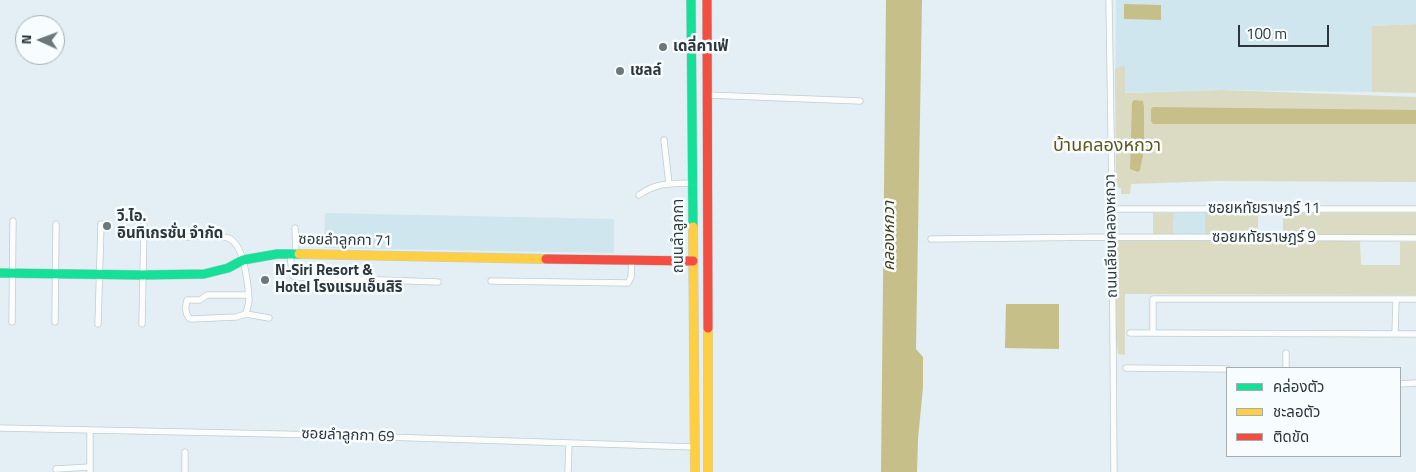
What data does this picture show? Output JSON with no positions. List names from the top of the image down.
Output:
{
  "streets": {
    "main road": ["ถนนลำลูกกา", "ซอยลำลูกกา 71"],
    "street": [
      "ซอยหทัยราษฎร์ 11",
      "ถนนเลียบคลองหกวา",
      "ซอยหทัยราษฎร์ 9",
      "ซอยลำลูกกา 69"
    ]
  },
  "crossings": [
    ["ซอยหทัยราษฎร์ 11", "ถนนเลียบคลองหกวา"],
    ["ถนนลำลูกกา", "ซอยลำลูกกา 71"],
    ["ถนนลำลูกกา", "ซอยลำลูกกา 69"],
    ["ถนนเลียบคลองหกวา", "ซอยหทัยราษฎร์ 9"]
  ],
  "districts": ["บ้านคลองหกวา"],
  "water": ["คลองหกวา"],
  "places": [
    "เดลี่คาเฟ่",
    "เชลล์",
    "วี.ไอ. อินทิเกรชั่น จำกัด",
    "N-Siri Resort & Hotel โรงแรมเอ็นสิริ"
  ],
  "legend": ["คล่องตัว", "ชะลอตัว", "ติดขัด"],
  "scale_bar": "100 m",
  "north": "left"
}
